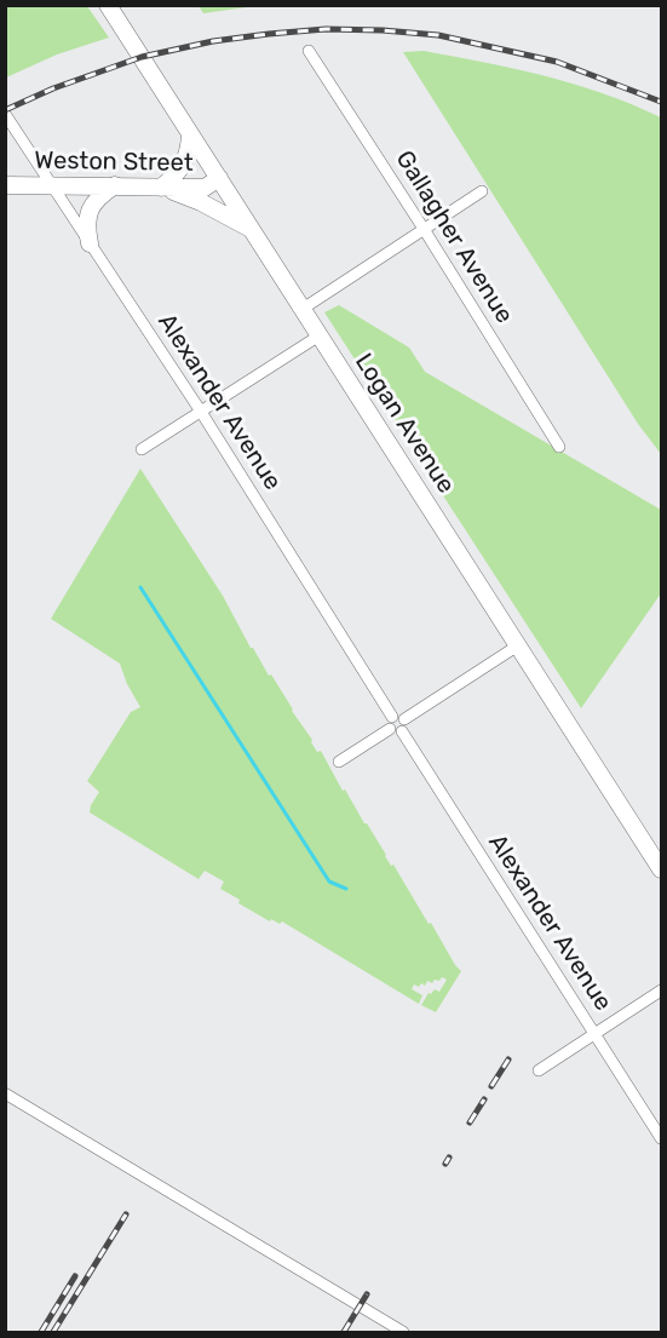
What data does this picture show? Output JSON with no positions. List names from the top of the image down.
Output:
{
  "streets": {
    "main road": ["Weston Street", "Logan Avenue"],
    "street": ["Gallagher Avenue", "Alexander Avenue"]
  },
  "crossings": [
    ["Weston Street", "Alexander Avenue"],
    ["Weston Street", "Logan Avenue"]
  ]
}
